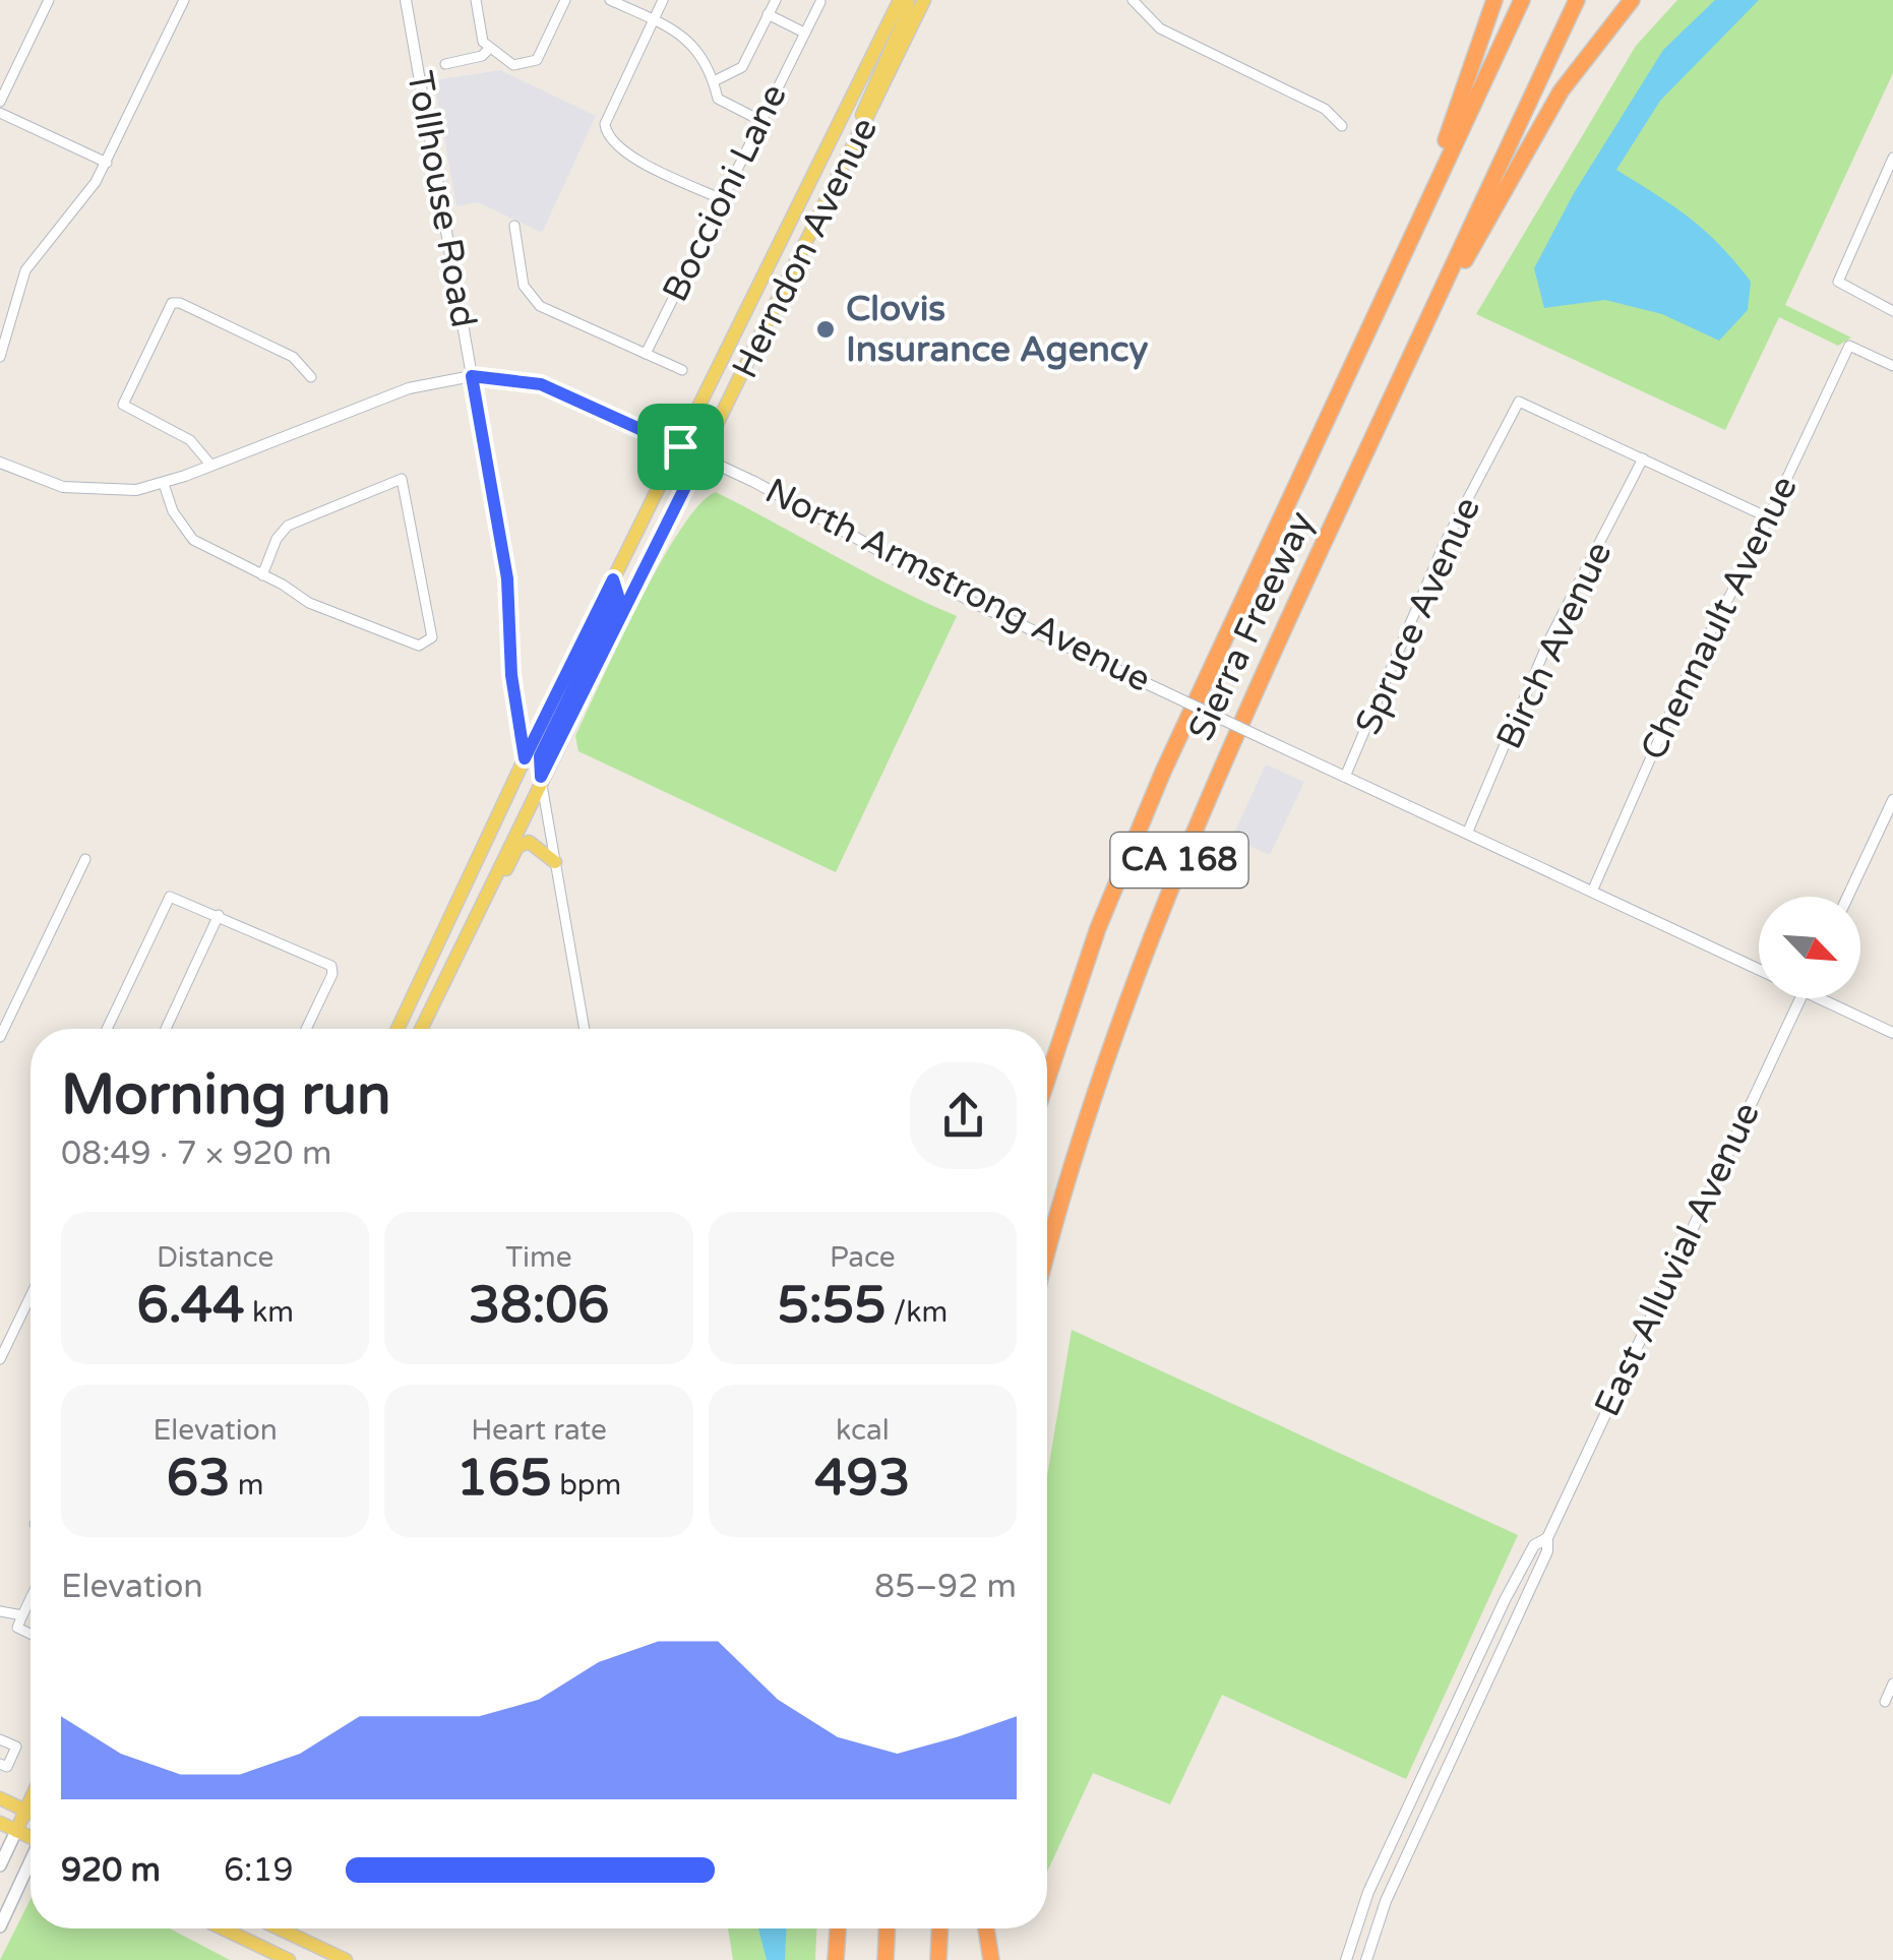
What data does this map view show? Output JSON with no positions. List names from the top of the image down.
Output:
{
  "streets": {
    "highway": ["Sierra Freeway", "CA 168"],
    "main road": ["Herndon Avenue"],
    "street": [
      "Boccioni Lane",
      "Tollhouse Road",
      "North Armstrong Avenue",
      "Spruce Avenue",
      "Chennault Avenue",
      "Birch Avenue",
      "East Alluvial Avenue"
    ]
  },
  "crossings": [
    ["Tollhouse Road", "Herndon Avenue"],
    ["Tollhouse Road", "North Armstrong Avenue"],
    ["Herndon Avenue", "North Armstrong Avenue"],
    ["North Armstrong Avenue", "Spruce Avenue"],
    ["North Armstrong Avenue", "Chennault Avenue"],
    ["North Armstrong Avenue", "Birch Avenue"],
    ["Spruce Avenue", "Birch Avenue"]
  ],
  "places": ["Clovis Insurance Agency"],
  "north": "bottom right",
  "page": {
    "heading": ["Morning run", "08:49 · 7 × 920 m"],
    "stats": [
      ["Distance", "6.44 km"],
      ["Time", "38:06"],
      ["Pace", "5:55 /km"],
      ["Elevation", "63 m"],
      ["Heart rate", "165 bpm"],
      ["kcal", "493"]
    ],
    "chart": ["Elevation", "85–92 m"],
    "list": [
      {
        "name": "920 m",
        "note": "6:19"
      }
    ]
  }
}
